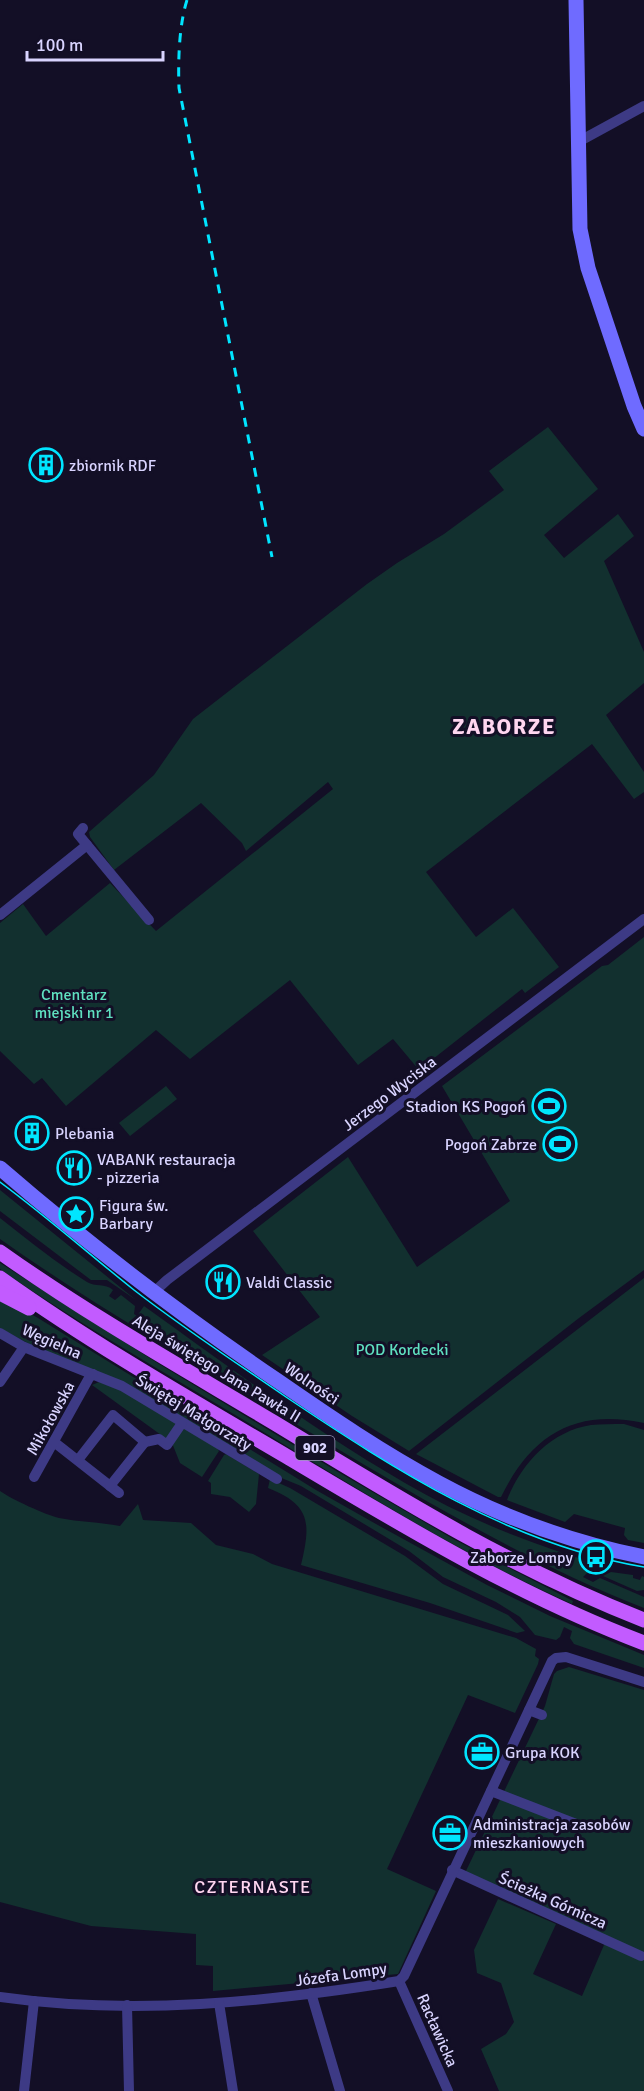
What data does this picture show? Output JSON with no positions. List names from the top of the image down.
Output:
{
  "streets": {
    "main road": ["Aleja świętego Jana Pawła II", "902"],
    "street": [
      "Jerzego Wyciska",
      "Węgielna",
      "Wolności",
      "Świętej Małgorzaty",
      "Mikołowska",
      "Ścieżka Górnicza",
      "Józefa Lompy",
      "Racławicka"
    ]
  },
  "crossings": [
    ["Jerzego Wyciska", "Wolności"],
    ["Węgielna", "Świętej Małgorzaty"],
    ["Węgielna", "Mikołowska"],
    ["Świętej Małgorzaty", "Mikołowska"],
    ["Ścieżka Górnicza", "Józefa Lompy"],
    ["Józefa Lompy", "Racławicka"]
  ],
  "districts": ["ZABORZE", "CZTERNASTE"],
  "parks": ["Cmentarz miejski nr 1", "POD Kordecki"],
  "places": {
    "building": ["zbiornik RDF", "Plebania"],
    "sports": ["Stadion KS Pogoń", "Pogoń Zabrze"],
    "restaurant": ["VABANK restauracja - pizzeria", "Valdi Classic"],
    "place": ["Figura św. Barbary"],
    "bus stop": ["Zaborze Lompy"],
    "office": ["Grupa KOK", "Administracja zasobów mieszkaniowych"]
  },
  "scale_bar": "100 m"
}
